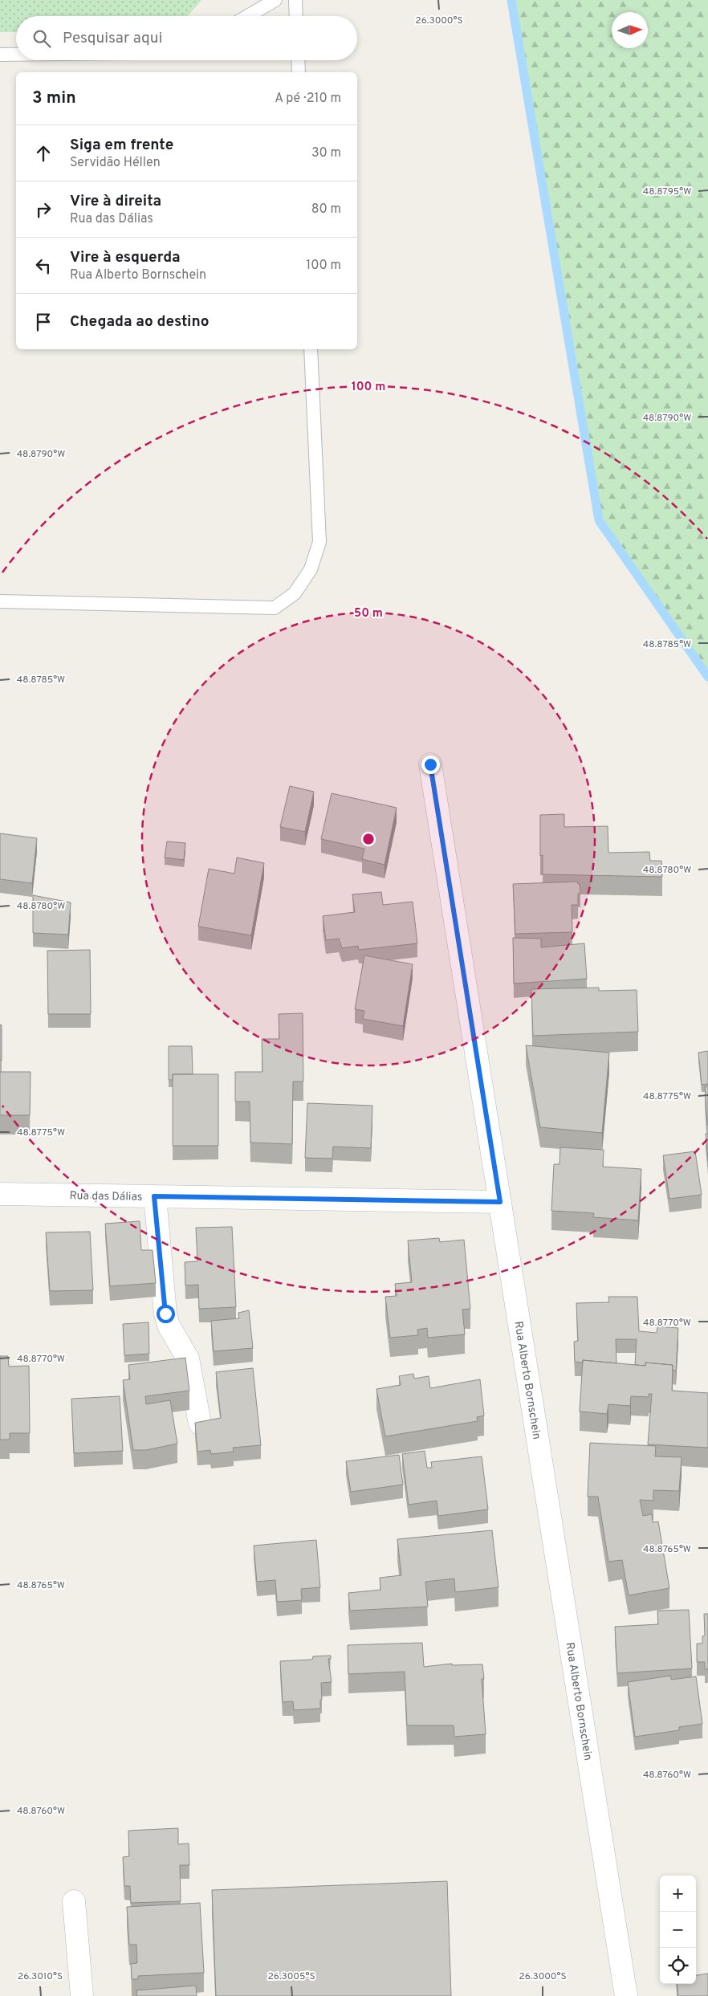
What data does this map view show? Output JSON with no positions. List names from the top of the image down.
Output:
{
  "streets": {
    "street": ["Rua das Dálias", "Rua Alberto Bornschein"]
  },
  "crossings": [
    ["Rua das Dálias", "Rua Alberto Bornschein"]
  ],
  "north": "right",
  "page": {
    "search": "Pesquisar aqui",
    "heading": ["3 min", "A pé · 210 m"],
    "list": [
      ["Siga em frente", "Servidão Héllen", "30 m"],
      ["Vire à direita", "Rua das Dálias", "80 m"],
      ["Vire à esquerda", "Rua Alberto Bornschein", "100 m"],
      "Chegada ao destino"
    ],
    "map_buttons": ["+", "−"]
  },
  "coordinates": [
    "26.3000°S",
    "48.8795°W",
    "48.8790°W",
    "48.8785°W",
    "48.8780°W",
    "48.8775°W",
    "48.8770°W",
    "48.8765°W",
    "48.8760°W",
    "26.3010°S",
    "26.3005°S"
  ],
  "rings": ["100 m", "50 m"]
}
